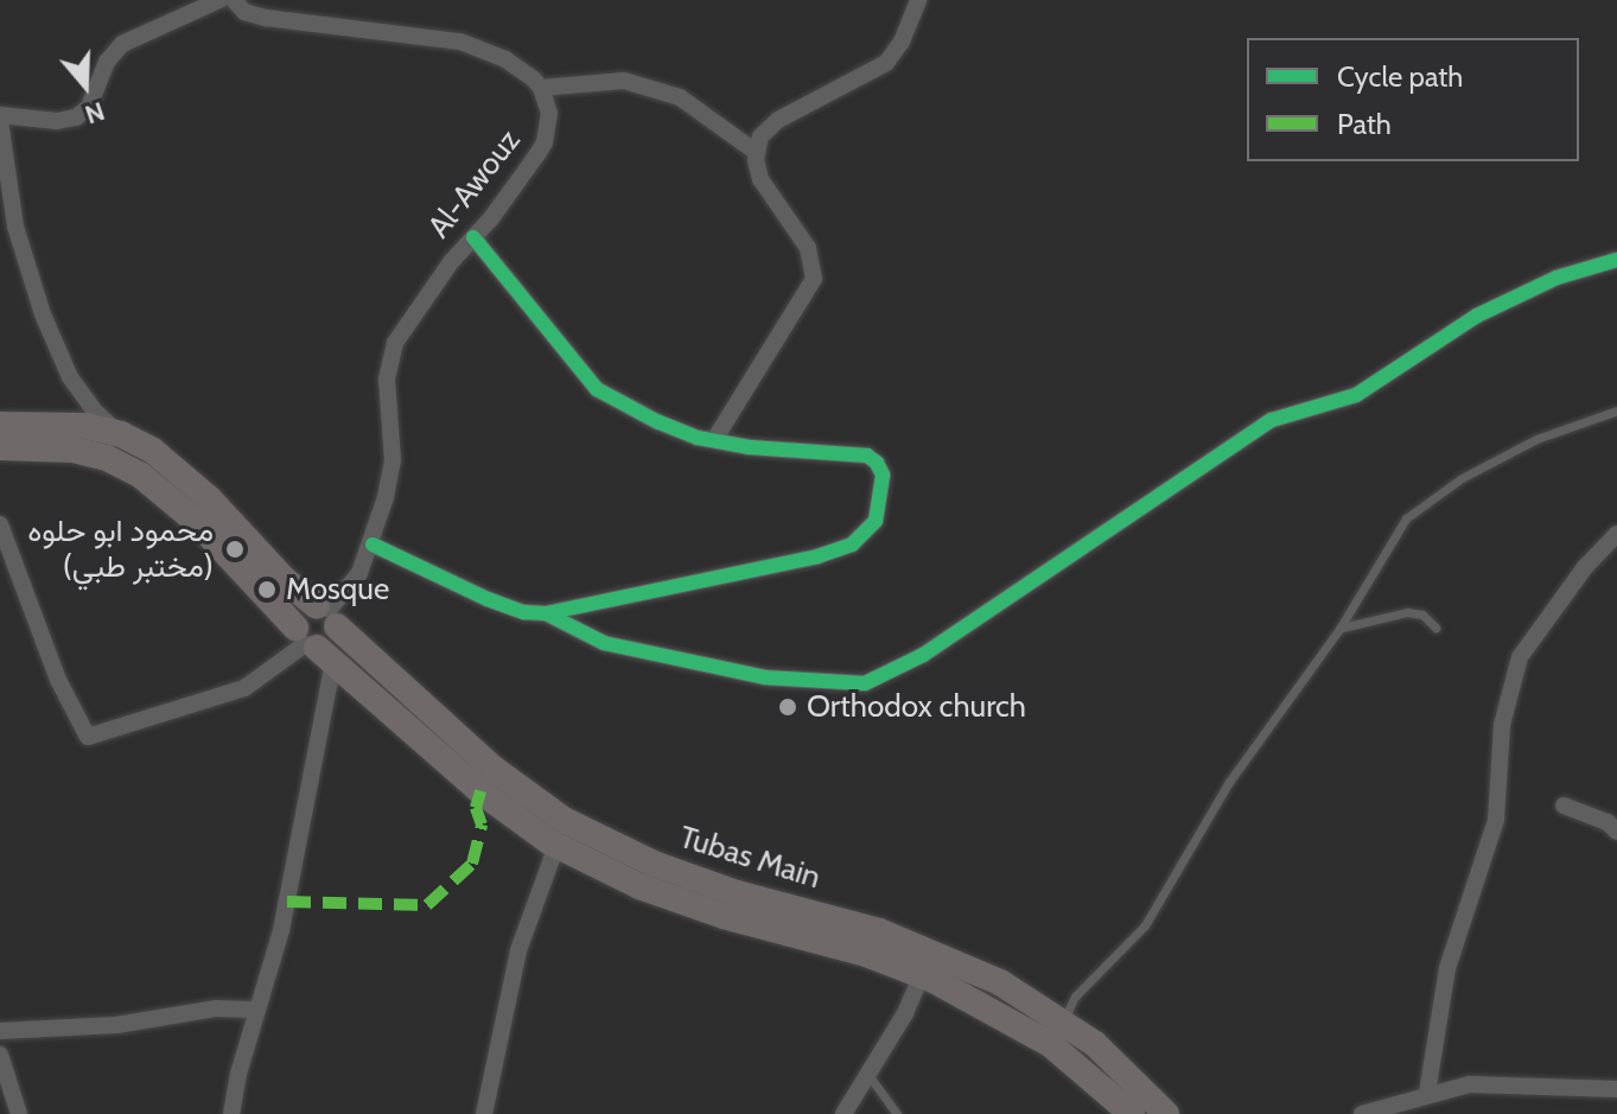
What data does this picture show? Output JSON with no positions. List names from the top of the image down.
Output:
{
  "streets": {
    "main road": ["Tubas Main"],
    "street": ["Al-Awouz"]
  },
  "crossings": [
    ["Al-Awouz", "Tubas Main"]
  ],
  "places": ["محمود ابو حلوه (مختبر طبي)", "Mosque", "Orthodox church"],
  "legend": ["Cycle path", "Path"],
  "north": "bottom"
}
